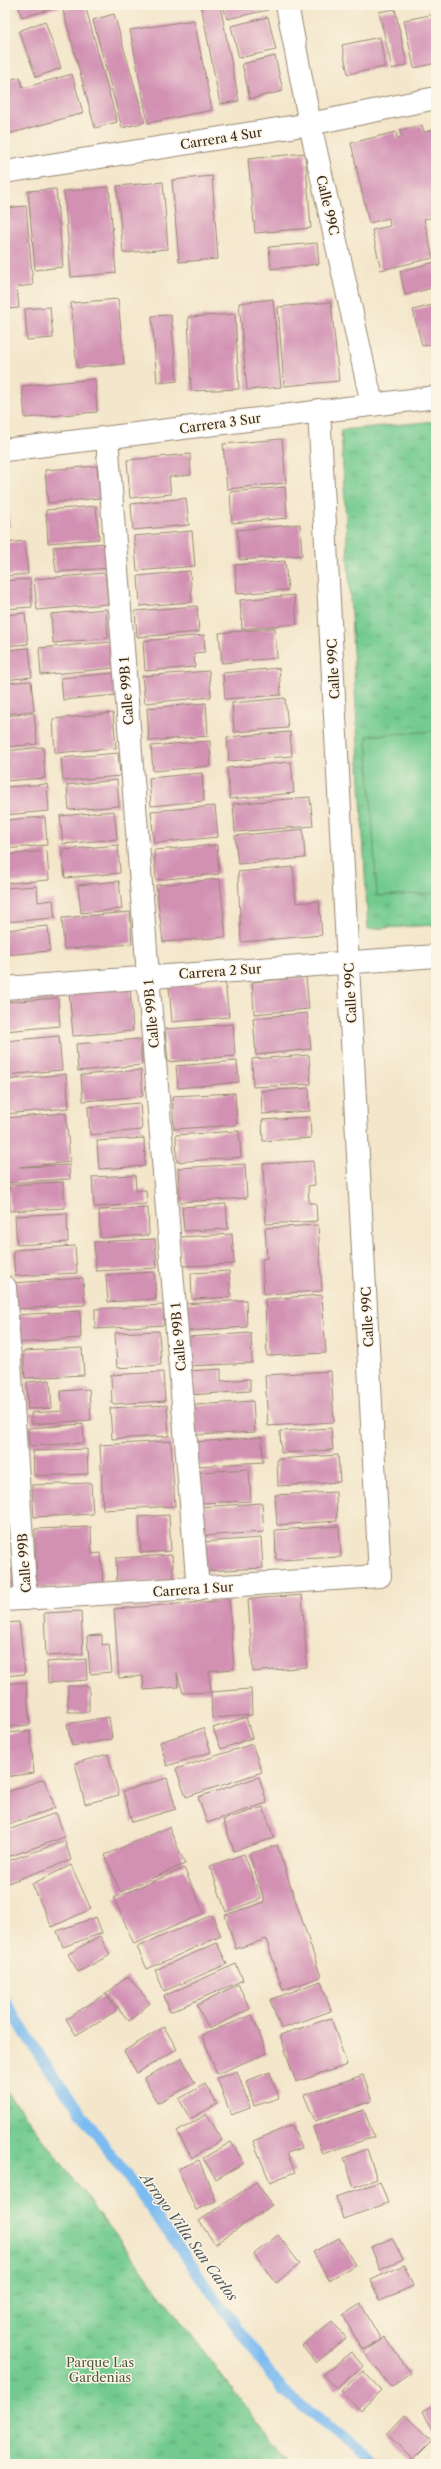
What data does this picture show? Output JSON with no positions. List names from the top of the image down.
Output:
{
  "streets": {
    "street": [
      "Carrera 4 Sur",
      "Calle 99C",
      "Carrera 3 Sur",
      "Calle 99B 1",
      "Carrera 2 Sur",
      "Calle 99B",
      "Carrera 1 Sur"
    ]
  },
  "crossings": [
    ["Carrera 4 Sur", "Calle 99C"],
    ["Calle 99C", "Carrera 3 Sur"],
    ["Calle 99C", "Carrera 2 Sur"],
    ["Calle 99C", "Carrera 1 Sur"],
    ["Carrera 3 Sur", "Calle 99B 1"],
    ["Calle 99B 1", "Carrera 2 Sur"],
    ["Calle 99B 1", "Carrera 1 Sur"],
    ["Calle 99B", "Carrera 1 Sur"]
  ],
  "water": ["Arroyo Villa San Carlos"],
  "parks": ["Parque Las Gardenias"]
}
